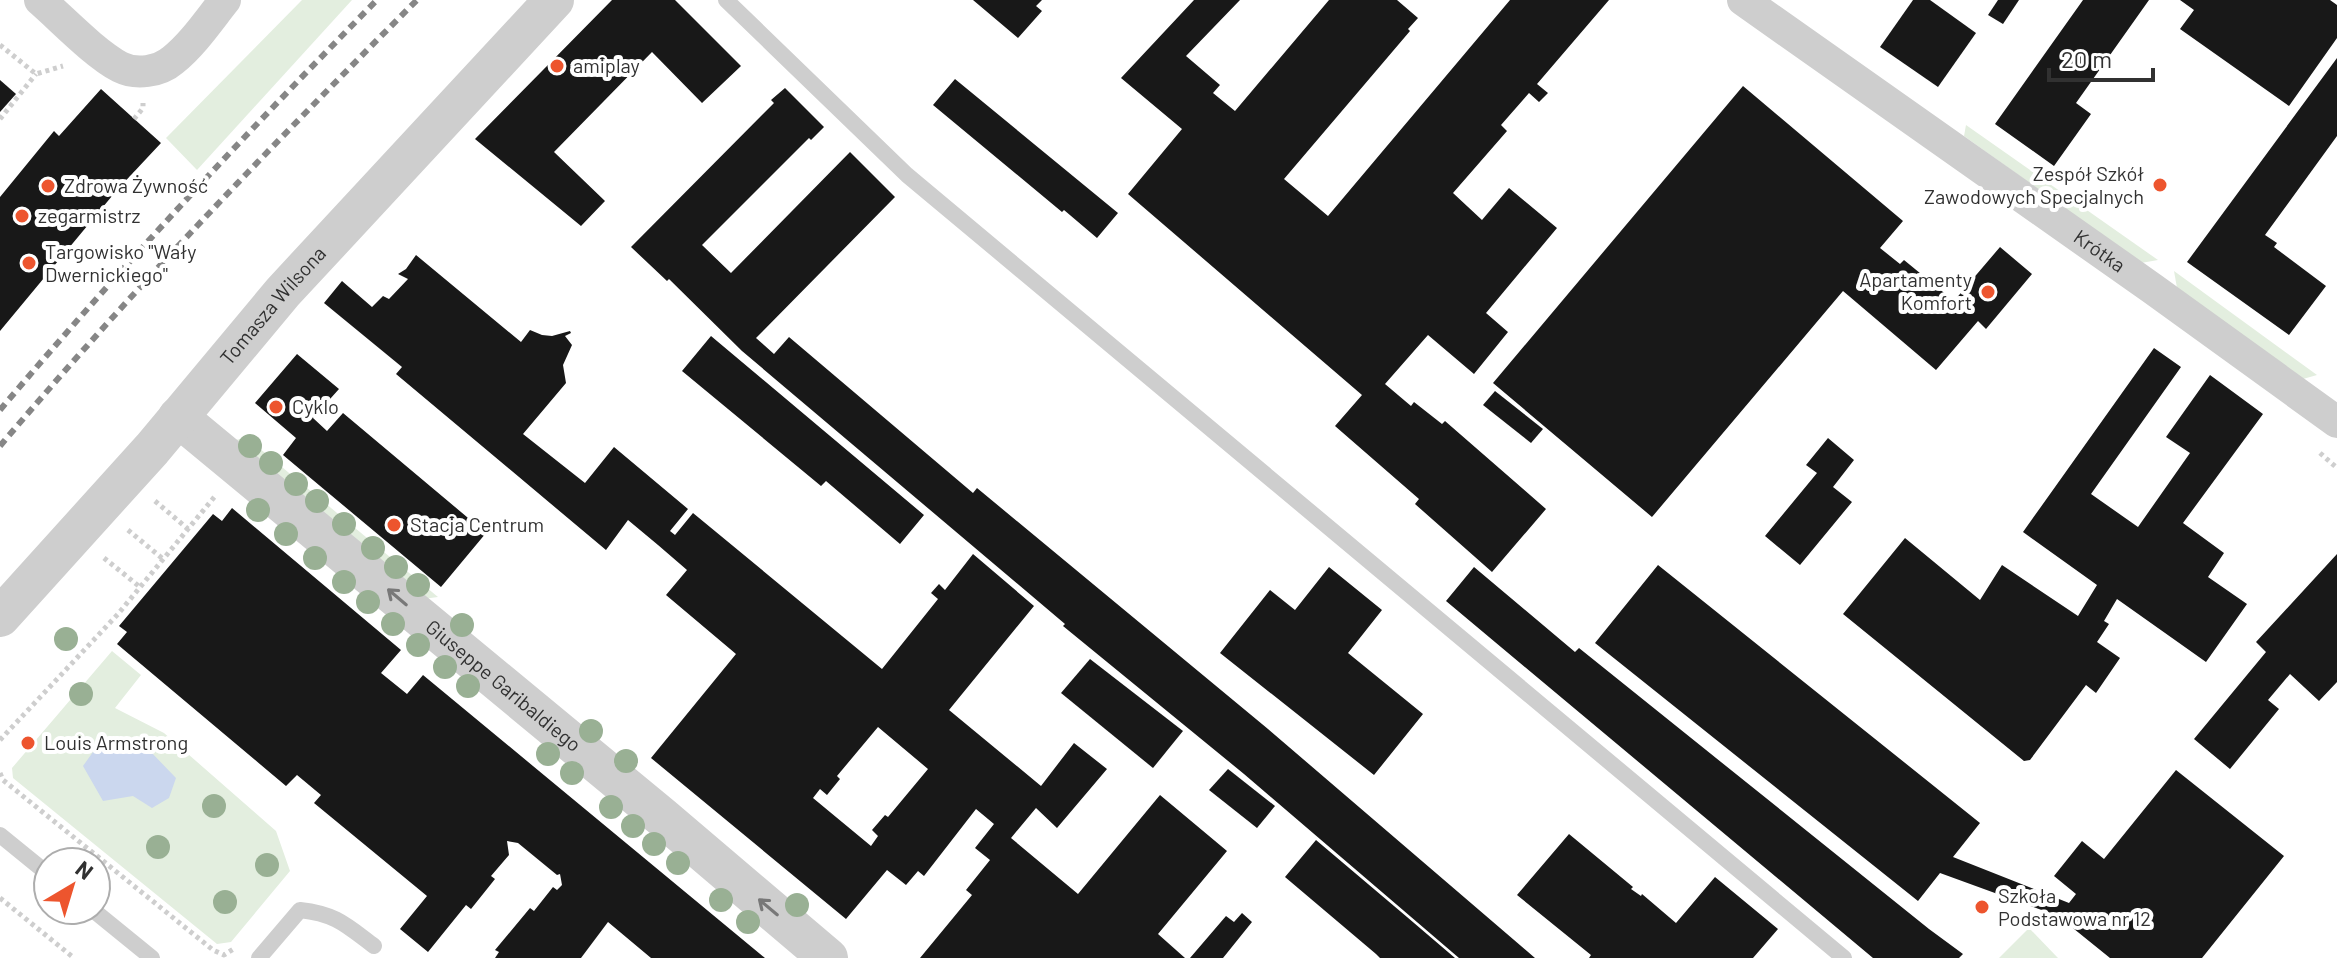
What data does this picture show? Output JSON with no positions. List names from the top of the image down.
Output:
{
  "streets": {
    "street": ["Krótka", "Tomasza Wilsona", "Giuseppe Garibaldiego"]
  },
  "crossings": [
    ["Tomasza Wilsona", "Giuseppe Garibaldiego"]
  ],
  "one_way": ["Giuseppe Garibaldiego"],
  "places": [
    "amiplay",
    "Zespół Szkół Zawodowych Specjalnych",
    "Zdrowa Żywność",
    "zegarmistrz",
    "Targowisko \"Wały Dwernickiego\"",
    "Apartamenty Komfort",
    "Cyklo",
    "Stacja Centrum",
    "Louis Armstrong",
    "Szkoła Podstawowa nr 12"
  ],
  "scale_bar": "20 m",
  "north": "top right"
}
